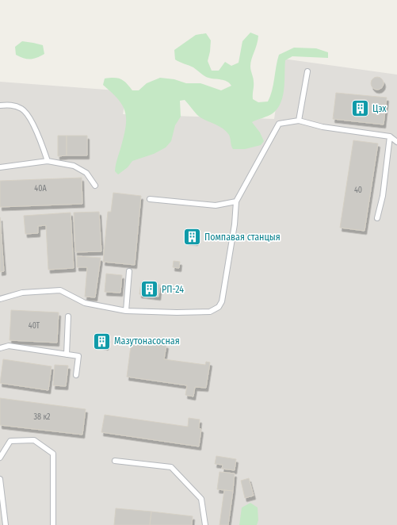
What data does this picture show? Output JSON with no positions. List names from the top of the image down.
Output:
{
  "places": {
    "building": [
      "Цэх",
      "Помпавая станцыя",
      "РП-24",
      "Мазутонасосная"
    ]
  },
  "house_numbers": [
    "40А",
    "40",
    "40Т",
    "38 к2"
  ]
}
